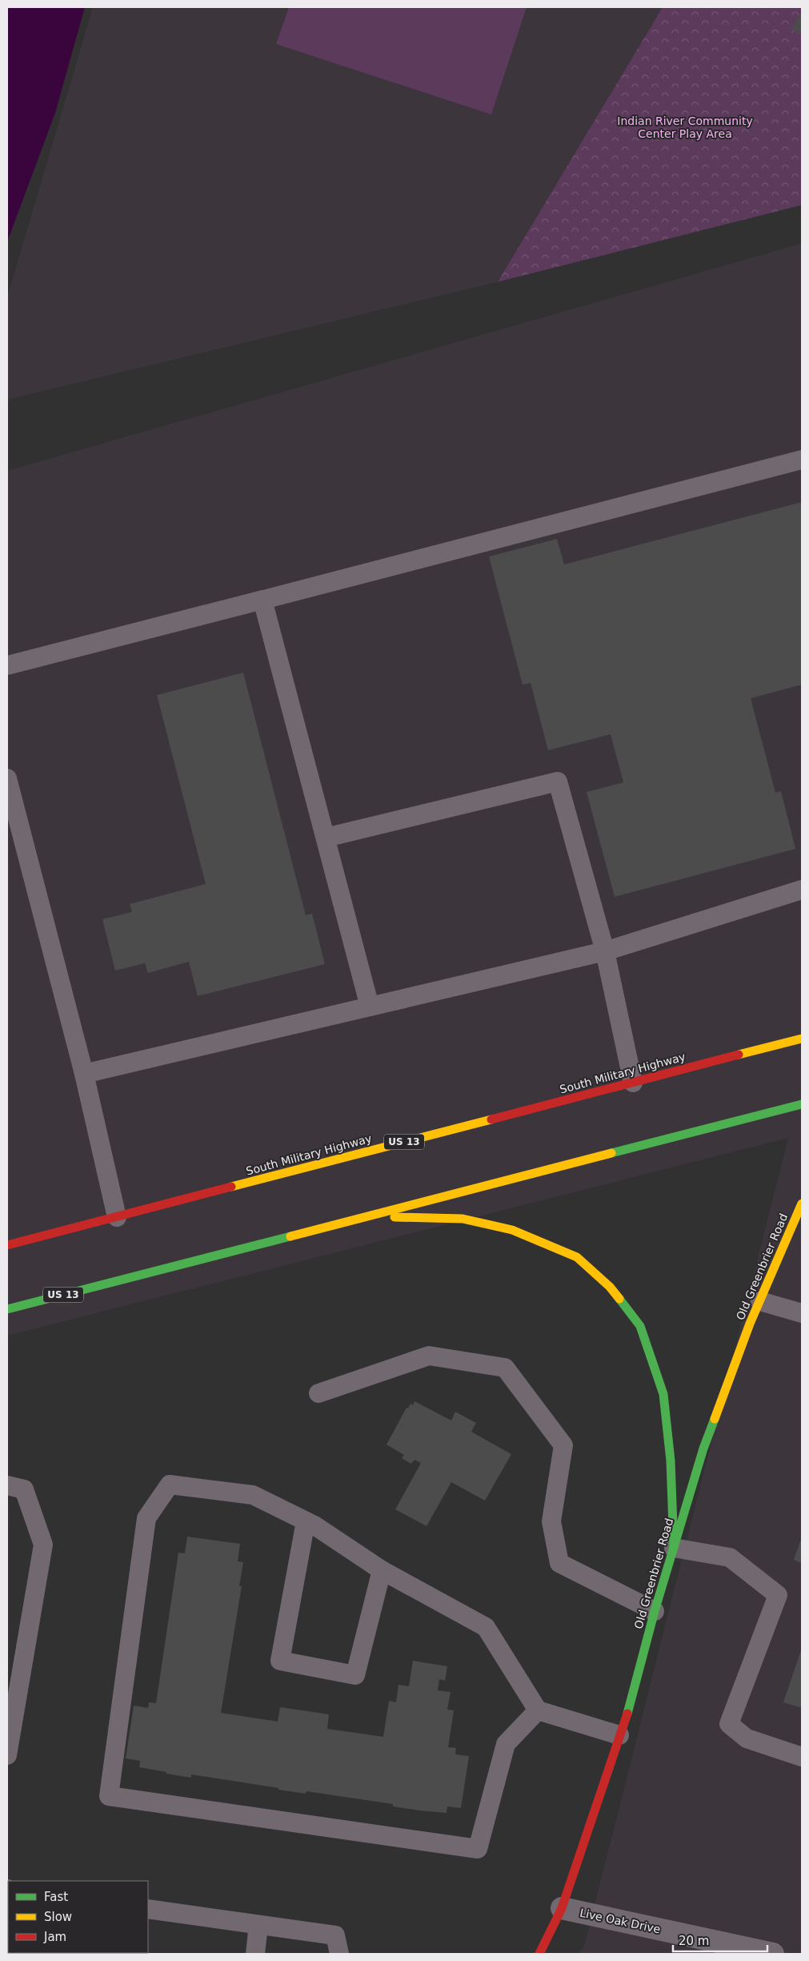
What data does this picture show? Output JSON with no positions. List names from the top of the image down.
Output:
{
  "streets": {
    "main road": ["South Military Highway", "US 13", "Old Greenbrier Road"],
    "street": ["Live Oak Drive"]
  },
  "crossings": [
    ["Old Greenbrier Road", "Live Oak Drive"]
  ],
  "parks": ["Indian River Community Center Play Area"],
  "legend": ["Fast", "Slow", "Jam"],
  "scale_bar": "20 m"
}
